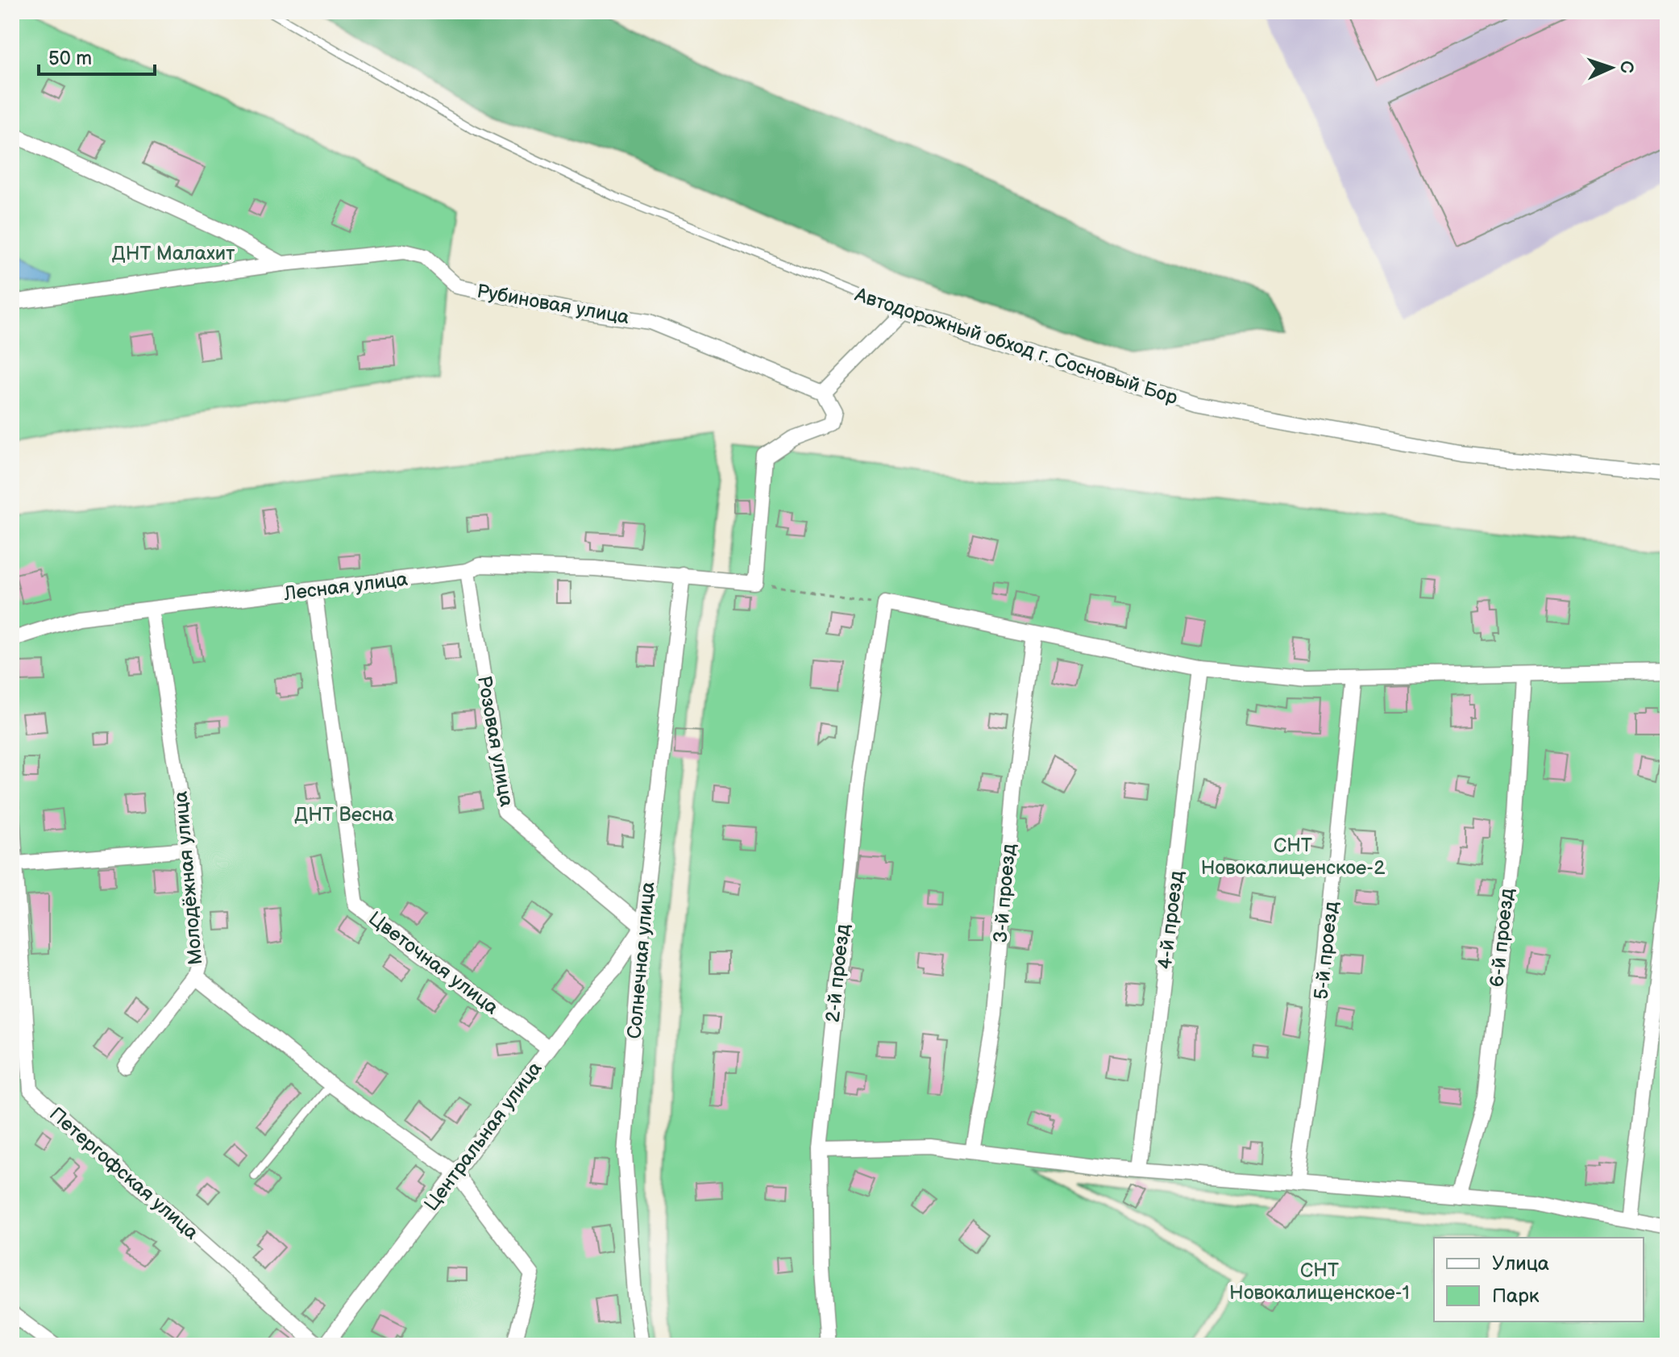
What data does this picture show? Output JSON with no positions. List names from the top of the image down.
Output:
{
  "streets": {
    "street": [
      "Рубиновая улица",
      "Автодорожный обход г. Сосновый Бор",
      "Лесная улица",
      "Розовая улица",
      "Молодёжная улица",
      "3-й проезд",
      "4-й проезд",
      "6-й проезд",
      "5-й проезд",
      "Солнечная улица",
      "Цветочная улица",
      "2-й проезд",
      "Центральная улица",
      "Петергофская улица"
    ]
  },
  "crossings": [
    ["Лесная улица", "Розовая улица"],
    ["Лесная улица", "Молодёжная улица"],
    ["Лесная улица", "Солнечная улица"],
    ["Лесная улица", "Цветочная улица"],
    ["Розовая улица", "Солнечная улица"],
    ["Розовая улица", "Центральная улица"],
    ["Молодёжная улица", "Центральная улица"],
    ["Солнечная улица", "Центральная улица"],
    ["Цветочная улица", "Центральная улица"]
  ],
  "parks": [
    "ДНТ Малахит",
    "ДНТ Весна",
    "СНТ Новокалищенское-2",
    "СНТ Новокалищенское-1"
  ],
  "legend": ["Улица", "Парк"],
  "scale_bar": "50 m",
  "north": "right"
}
